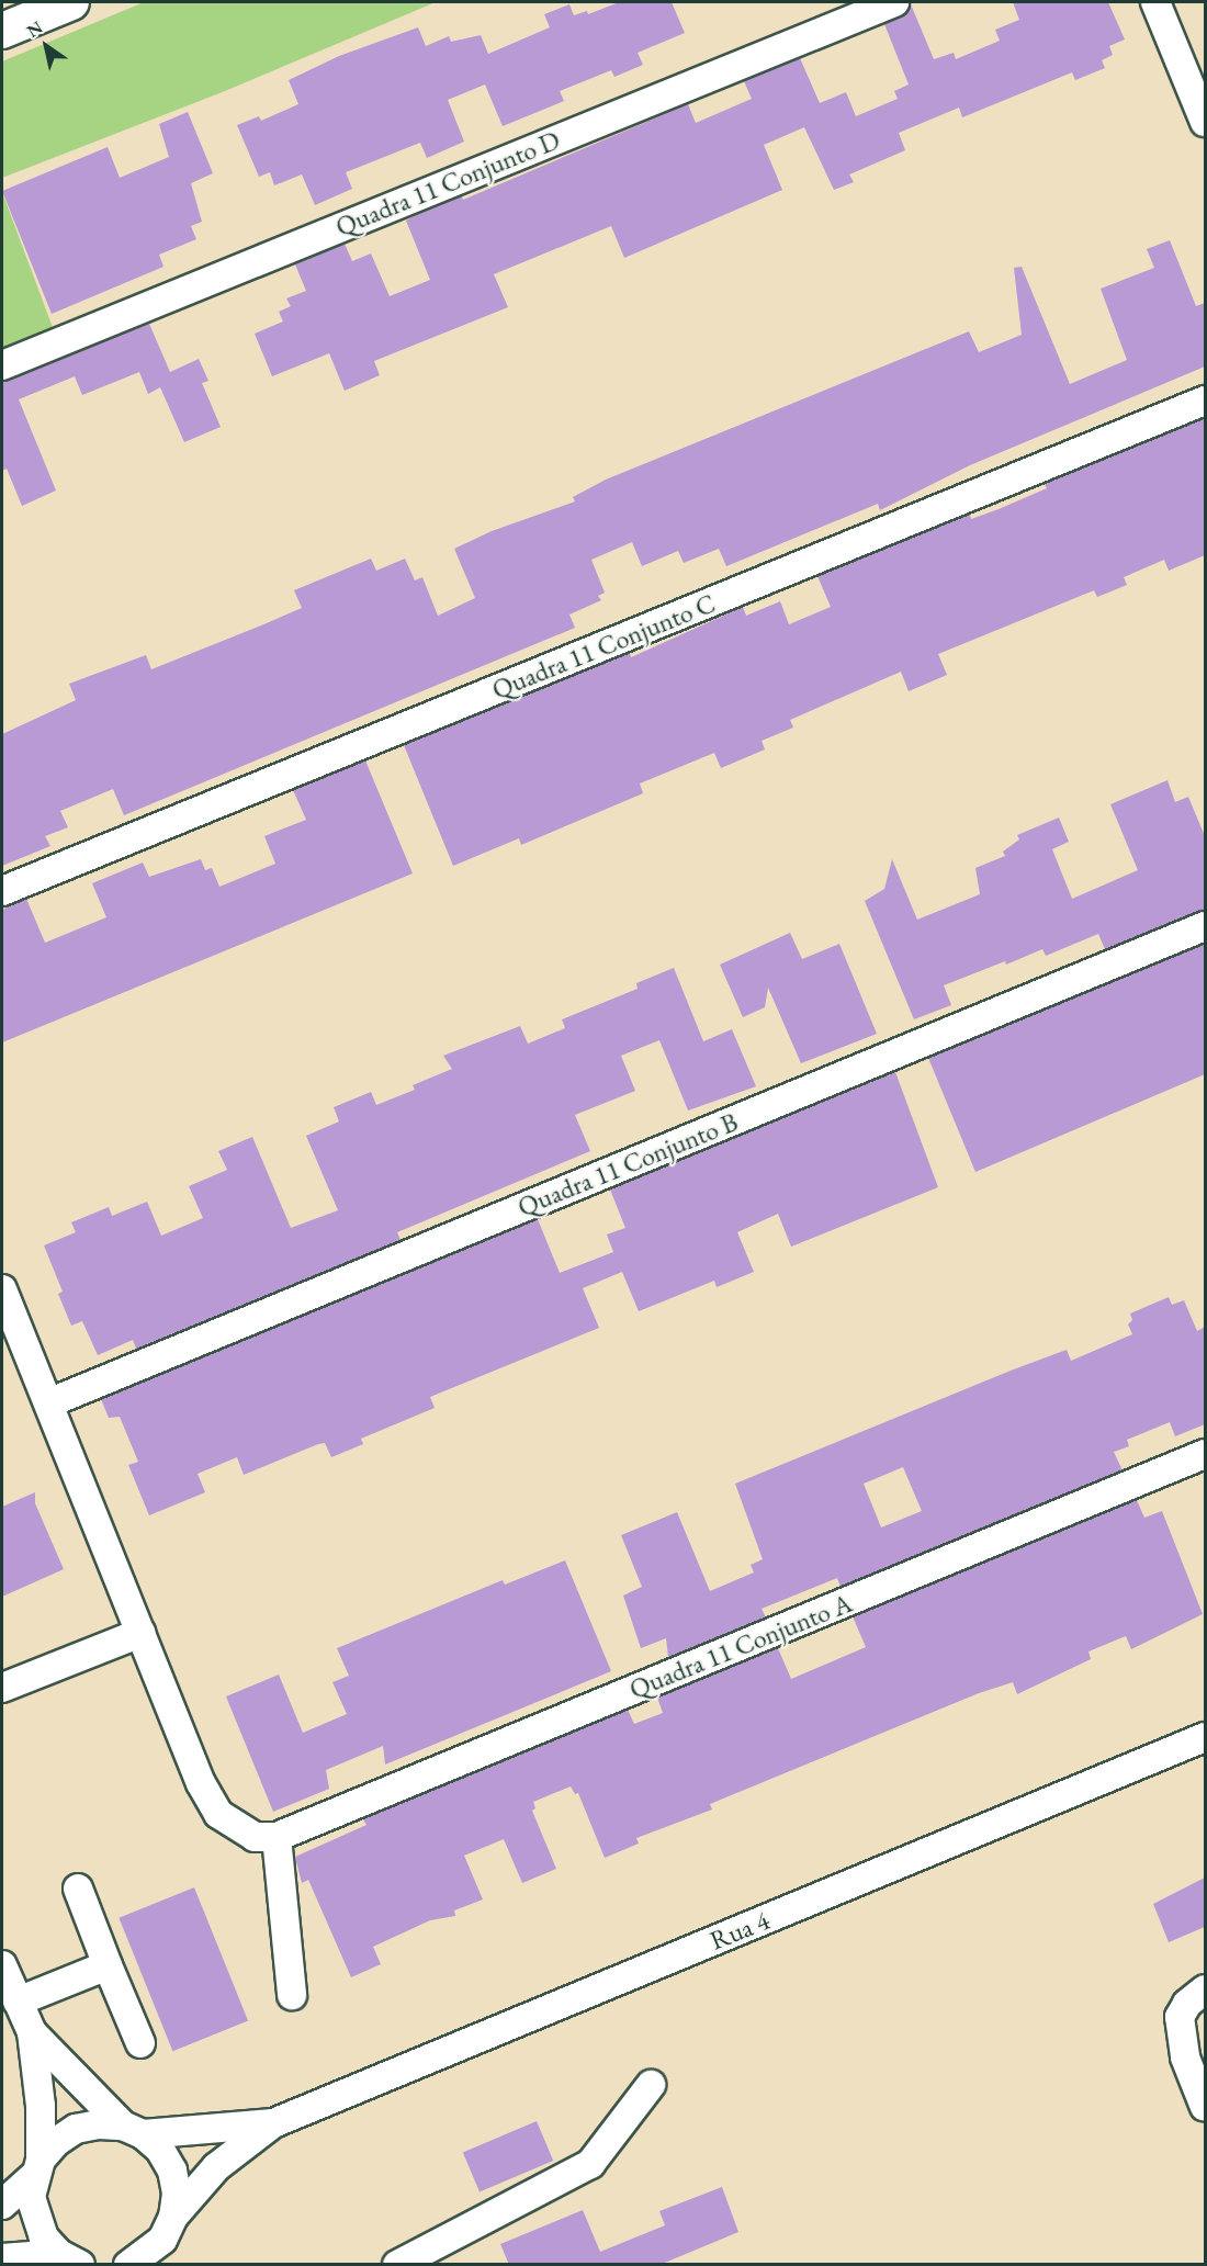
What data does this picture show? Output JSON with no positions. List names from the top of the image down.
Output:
{
  "streets": {
    "street": [
      "Quadra 11 Conjunto D",
      "Quadra 11 Conjunto C",
      "Quadra 11 Conjunto B",
      "Quadra 11 Conjunto A",
      "Rua 4"
    ]
  },
  "north": "top left"
}
